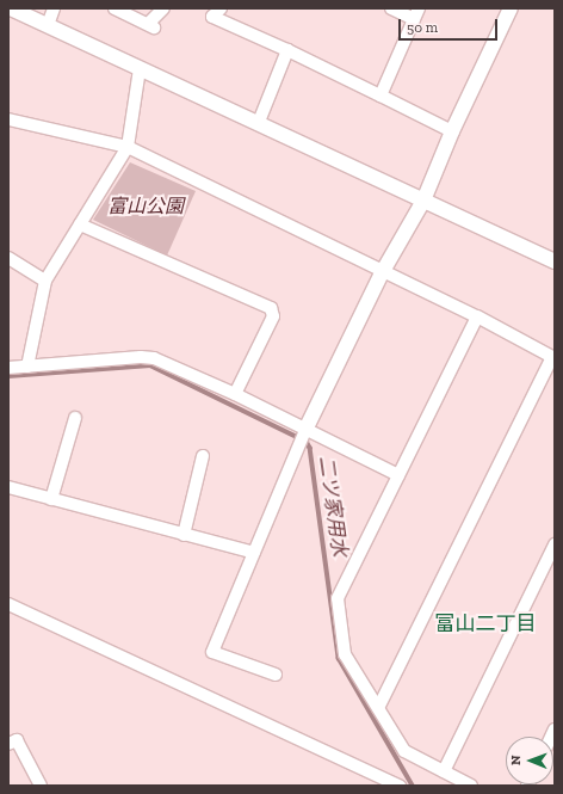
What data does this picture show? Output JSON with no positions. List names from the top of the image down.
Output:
{
  "districts": ["富山二丁目"],
  "water": ["二ツ家用水"],
  "parks": ["富山公園"],
  "scale_bar": "50 m",
  "north": "left"
}
